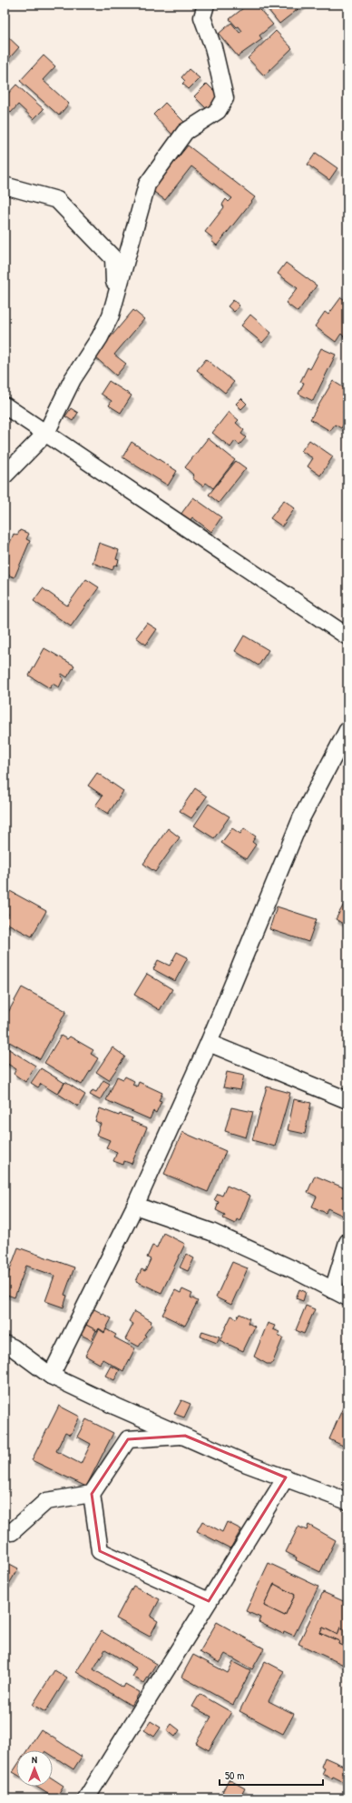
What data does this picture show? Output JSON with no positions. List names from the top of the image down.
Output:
{
  "scale_bar": "50 m",
  "north": "top"
}
